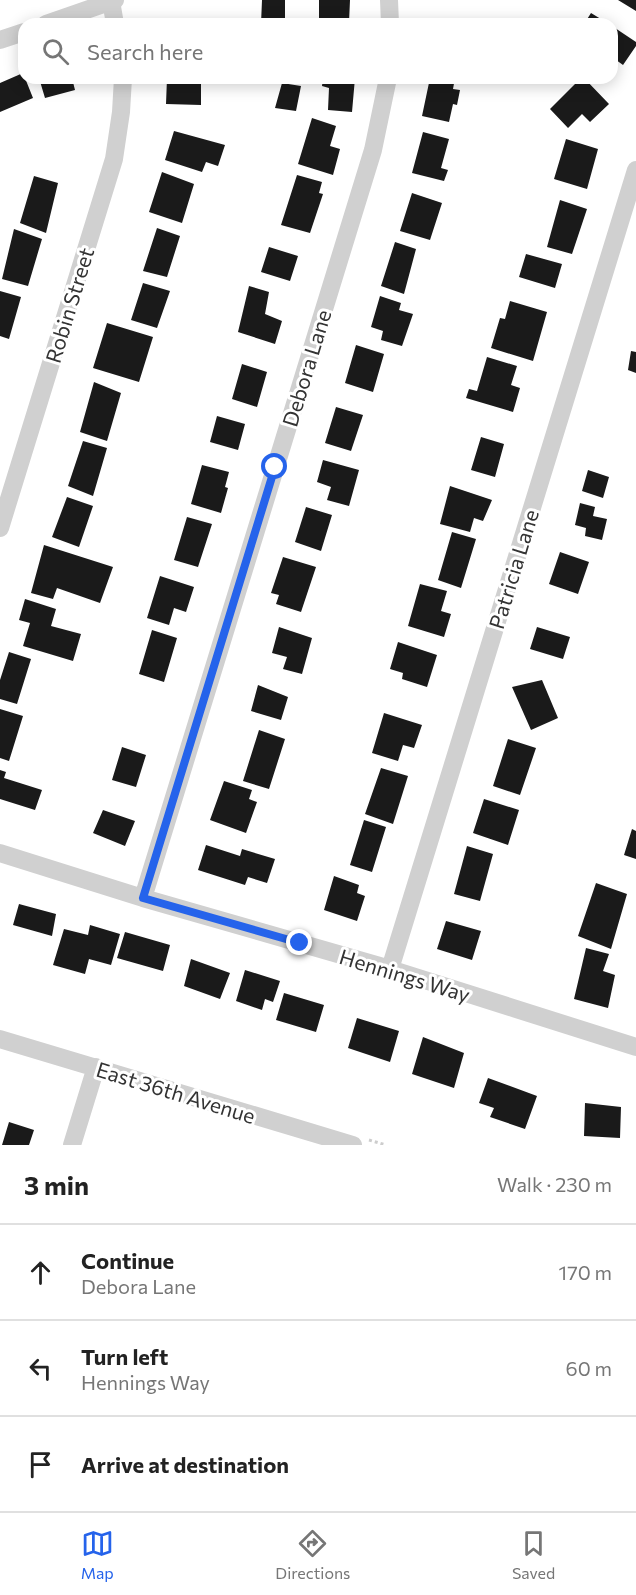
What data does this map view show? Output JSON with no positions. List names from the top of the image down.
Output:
{
  "streets": {
    "street": [
      "Robin Street",
      "Debora Lane",
      "Patricia Lane",
      "Hennings Way",
      "East 36th Avenue"
    ]
  },
  "crossings": [
    ["Debora Lane", "Hennings Way"],
    ["Patricia Lane", "Hennings Way"]
  ],
  "page": {
    "search": "Search here",
    "heading": ["3 min", "Walk · 230 m"],
    "list": [
      ["Continue", "Debora Lane", "170 m"],
      ["Turn left", "Hennings Way", "60 m"],
      "Arrive at destination"
    ],
    "nav": ["Map", "Directions", "Saved"]
  }
}
